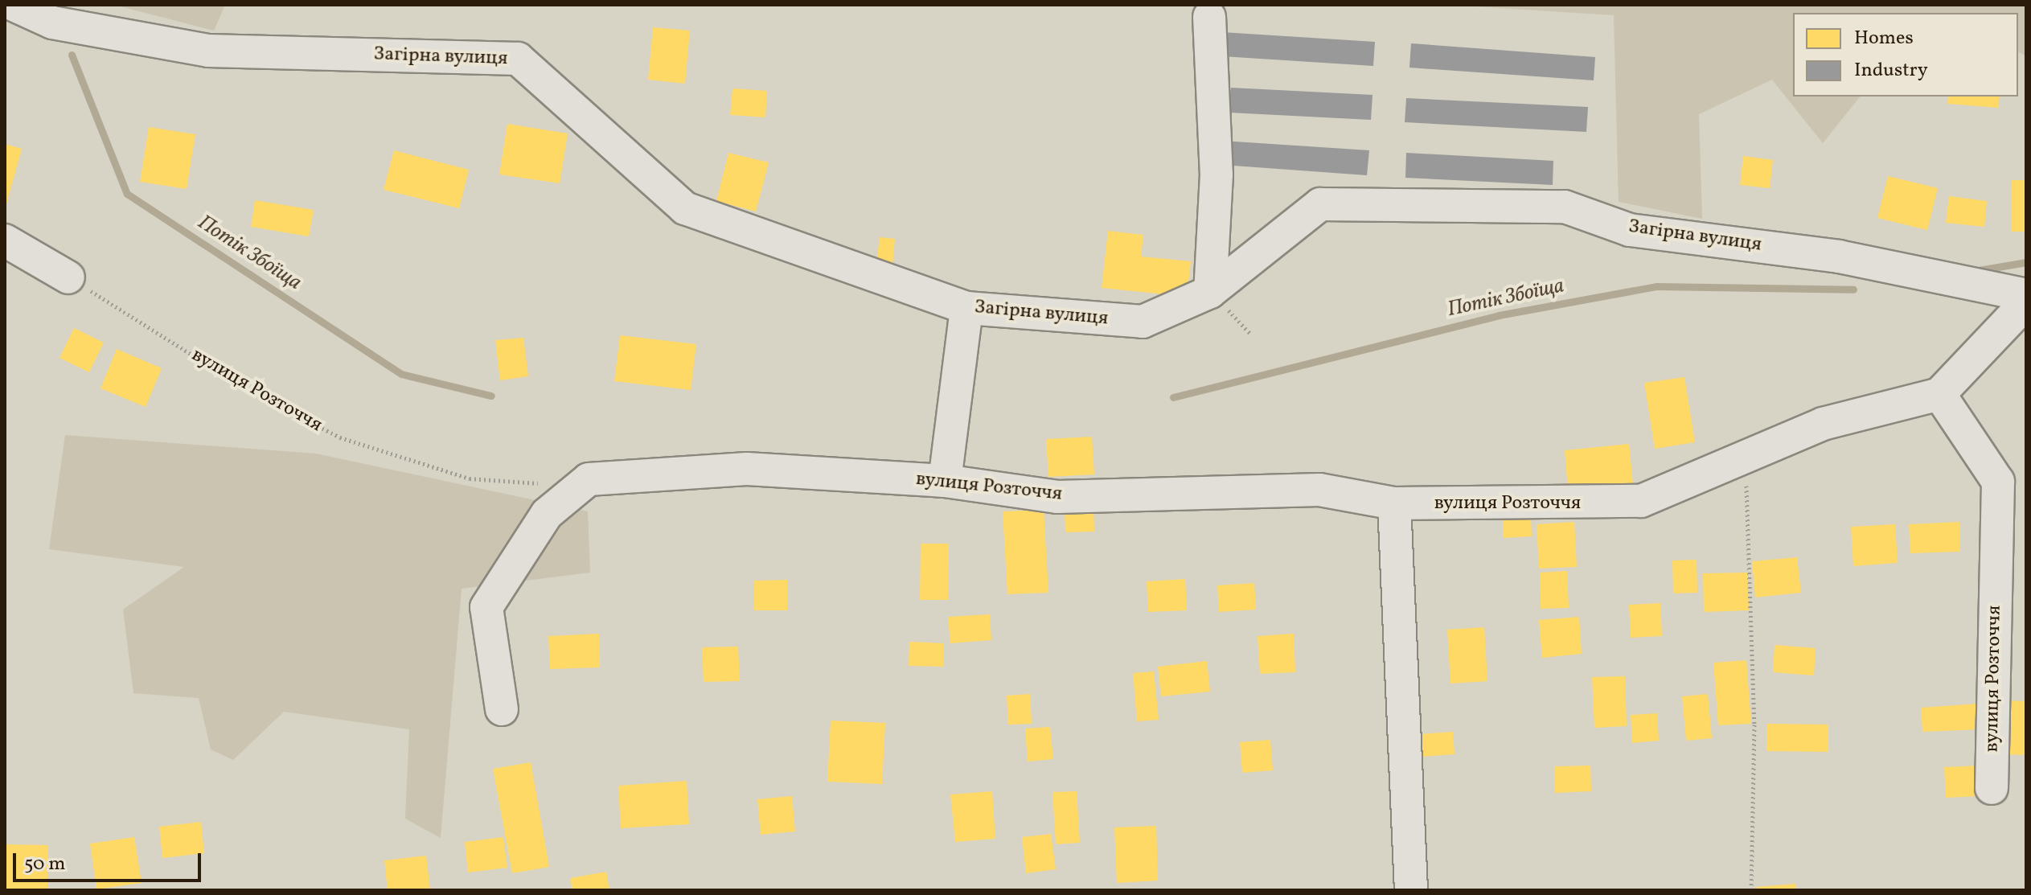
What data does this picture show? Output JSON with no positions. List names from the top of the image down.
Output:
{
  "streets": {
    "street": ["Загірна вулиця", "вулиця Розточчя"]
  },
  "water": ["Потік Збоїща"],
  "legend": ["Homes", "Industry"],
  "scale_bar": "50 m"
}
